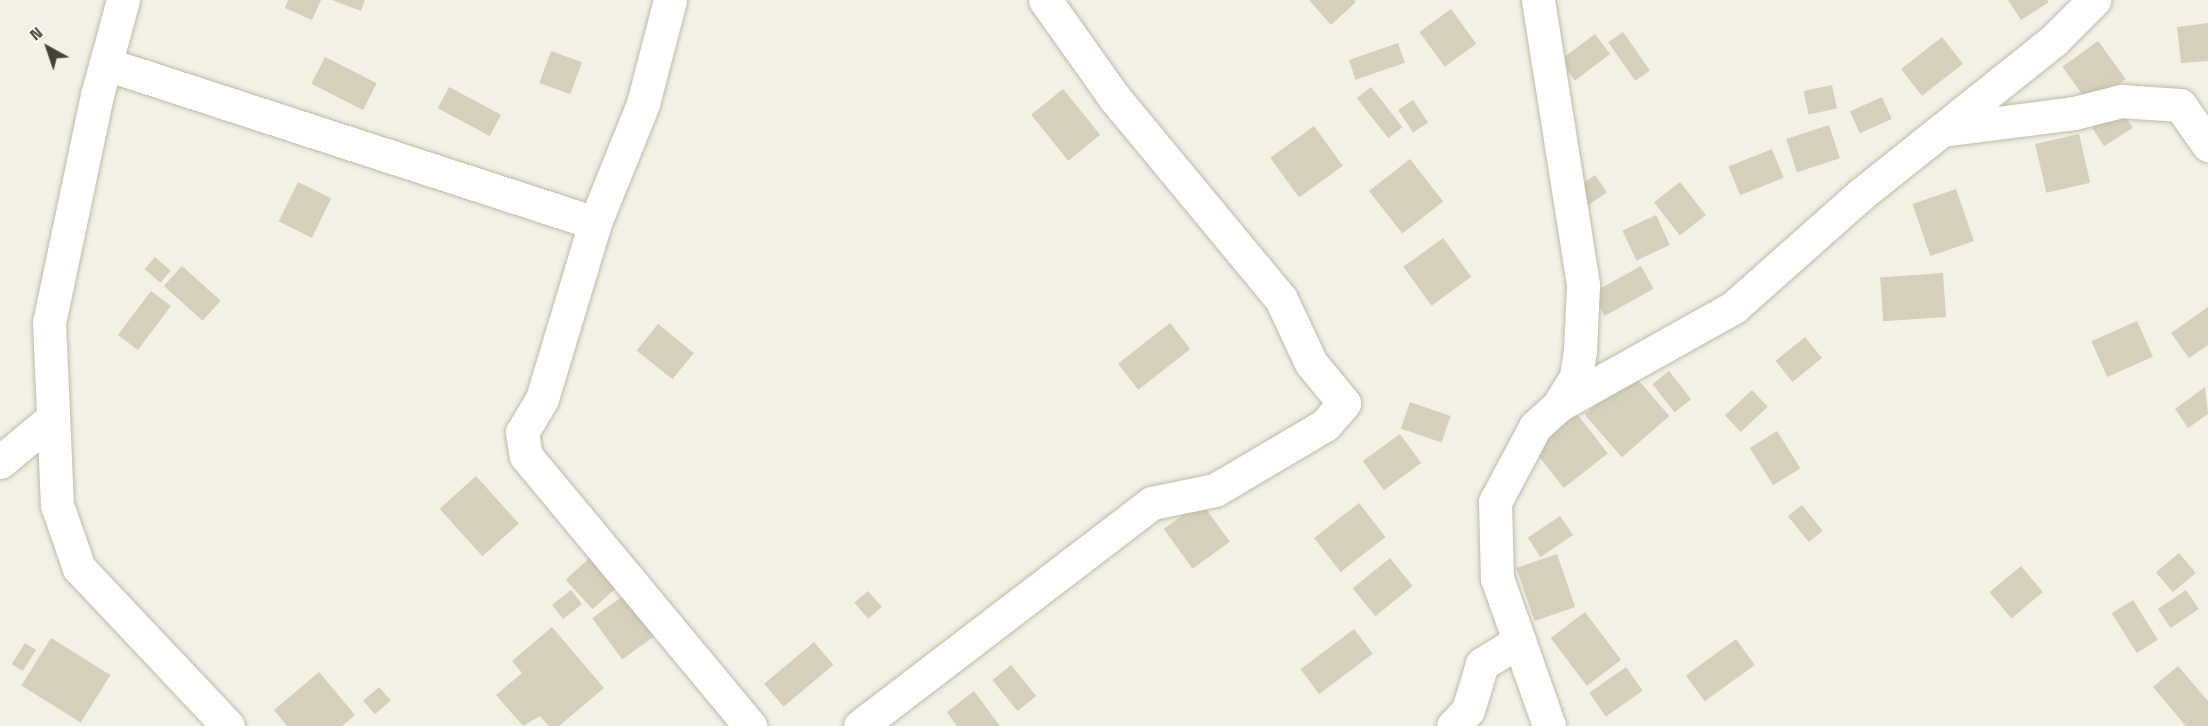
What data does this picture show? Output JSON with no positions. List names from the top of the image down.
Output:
{
  "north": "top left"
}
